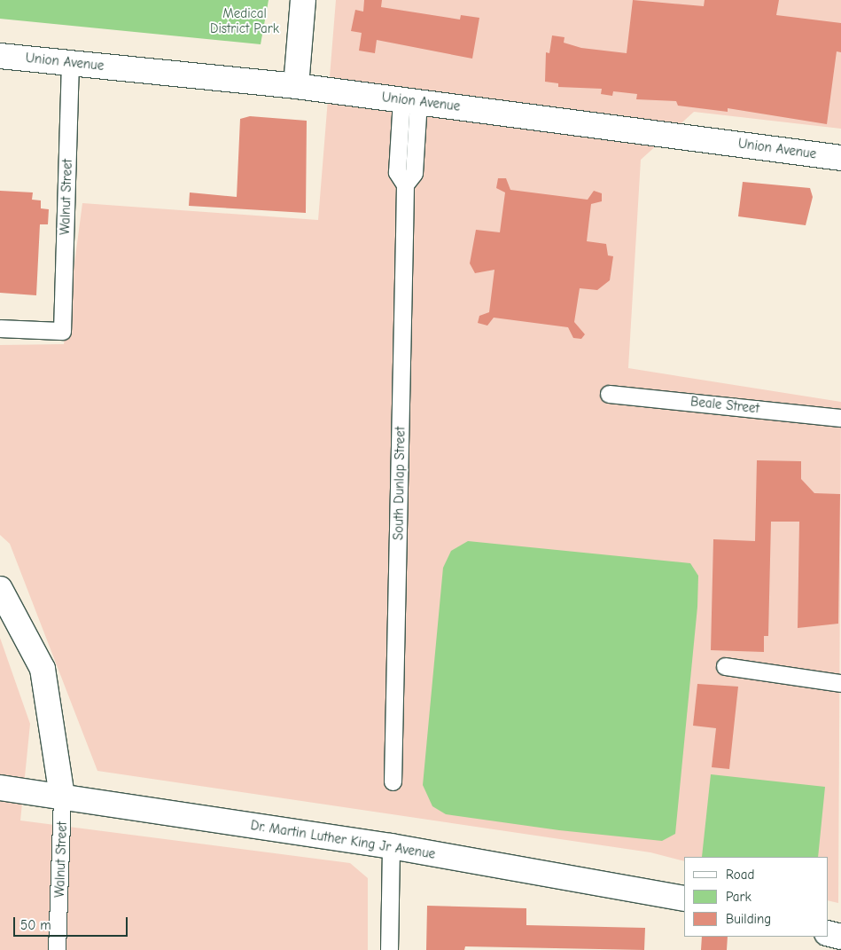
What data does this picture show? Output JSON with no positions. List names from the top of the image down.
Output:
{
  "streets": {
    "main road": ["Union Avenue", "Dr. Martin Luther King Jr Avenue"],
    "street": ["Walnut Street", "Beale Street", "South Dunlap Street"]
  },
  "crossings": [
    ["Union Avenue", "Walnut Street"],
    ["Union Avenue", "South Dunlap Street"],
    ["Walnut Street", "Dr. Martin Luther King Jr Avenue"]
  ],
  "parks": ["Medical District Park"],
  "legend": ["Road", "Park", "Building"],
  "scale_bar": "50 m"
}
